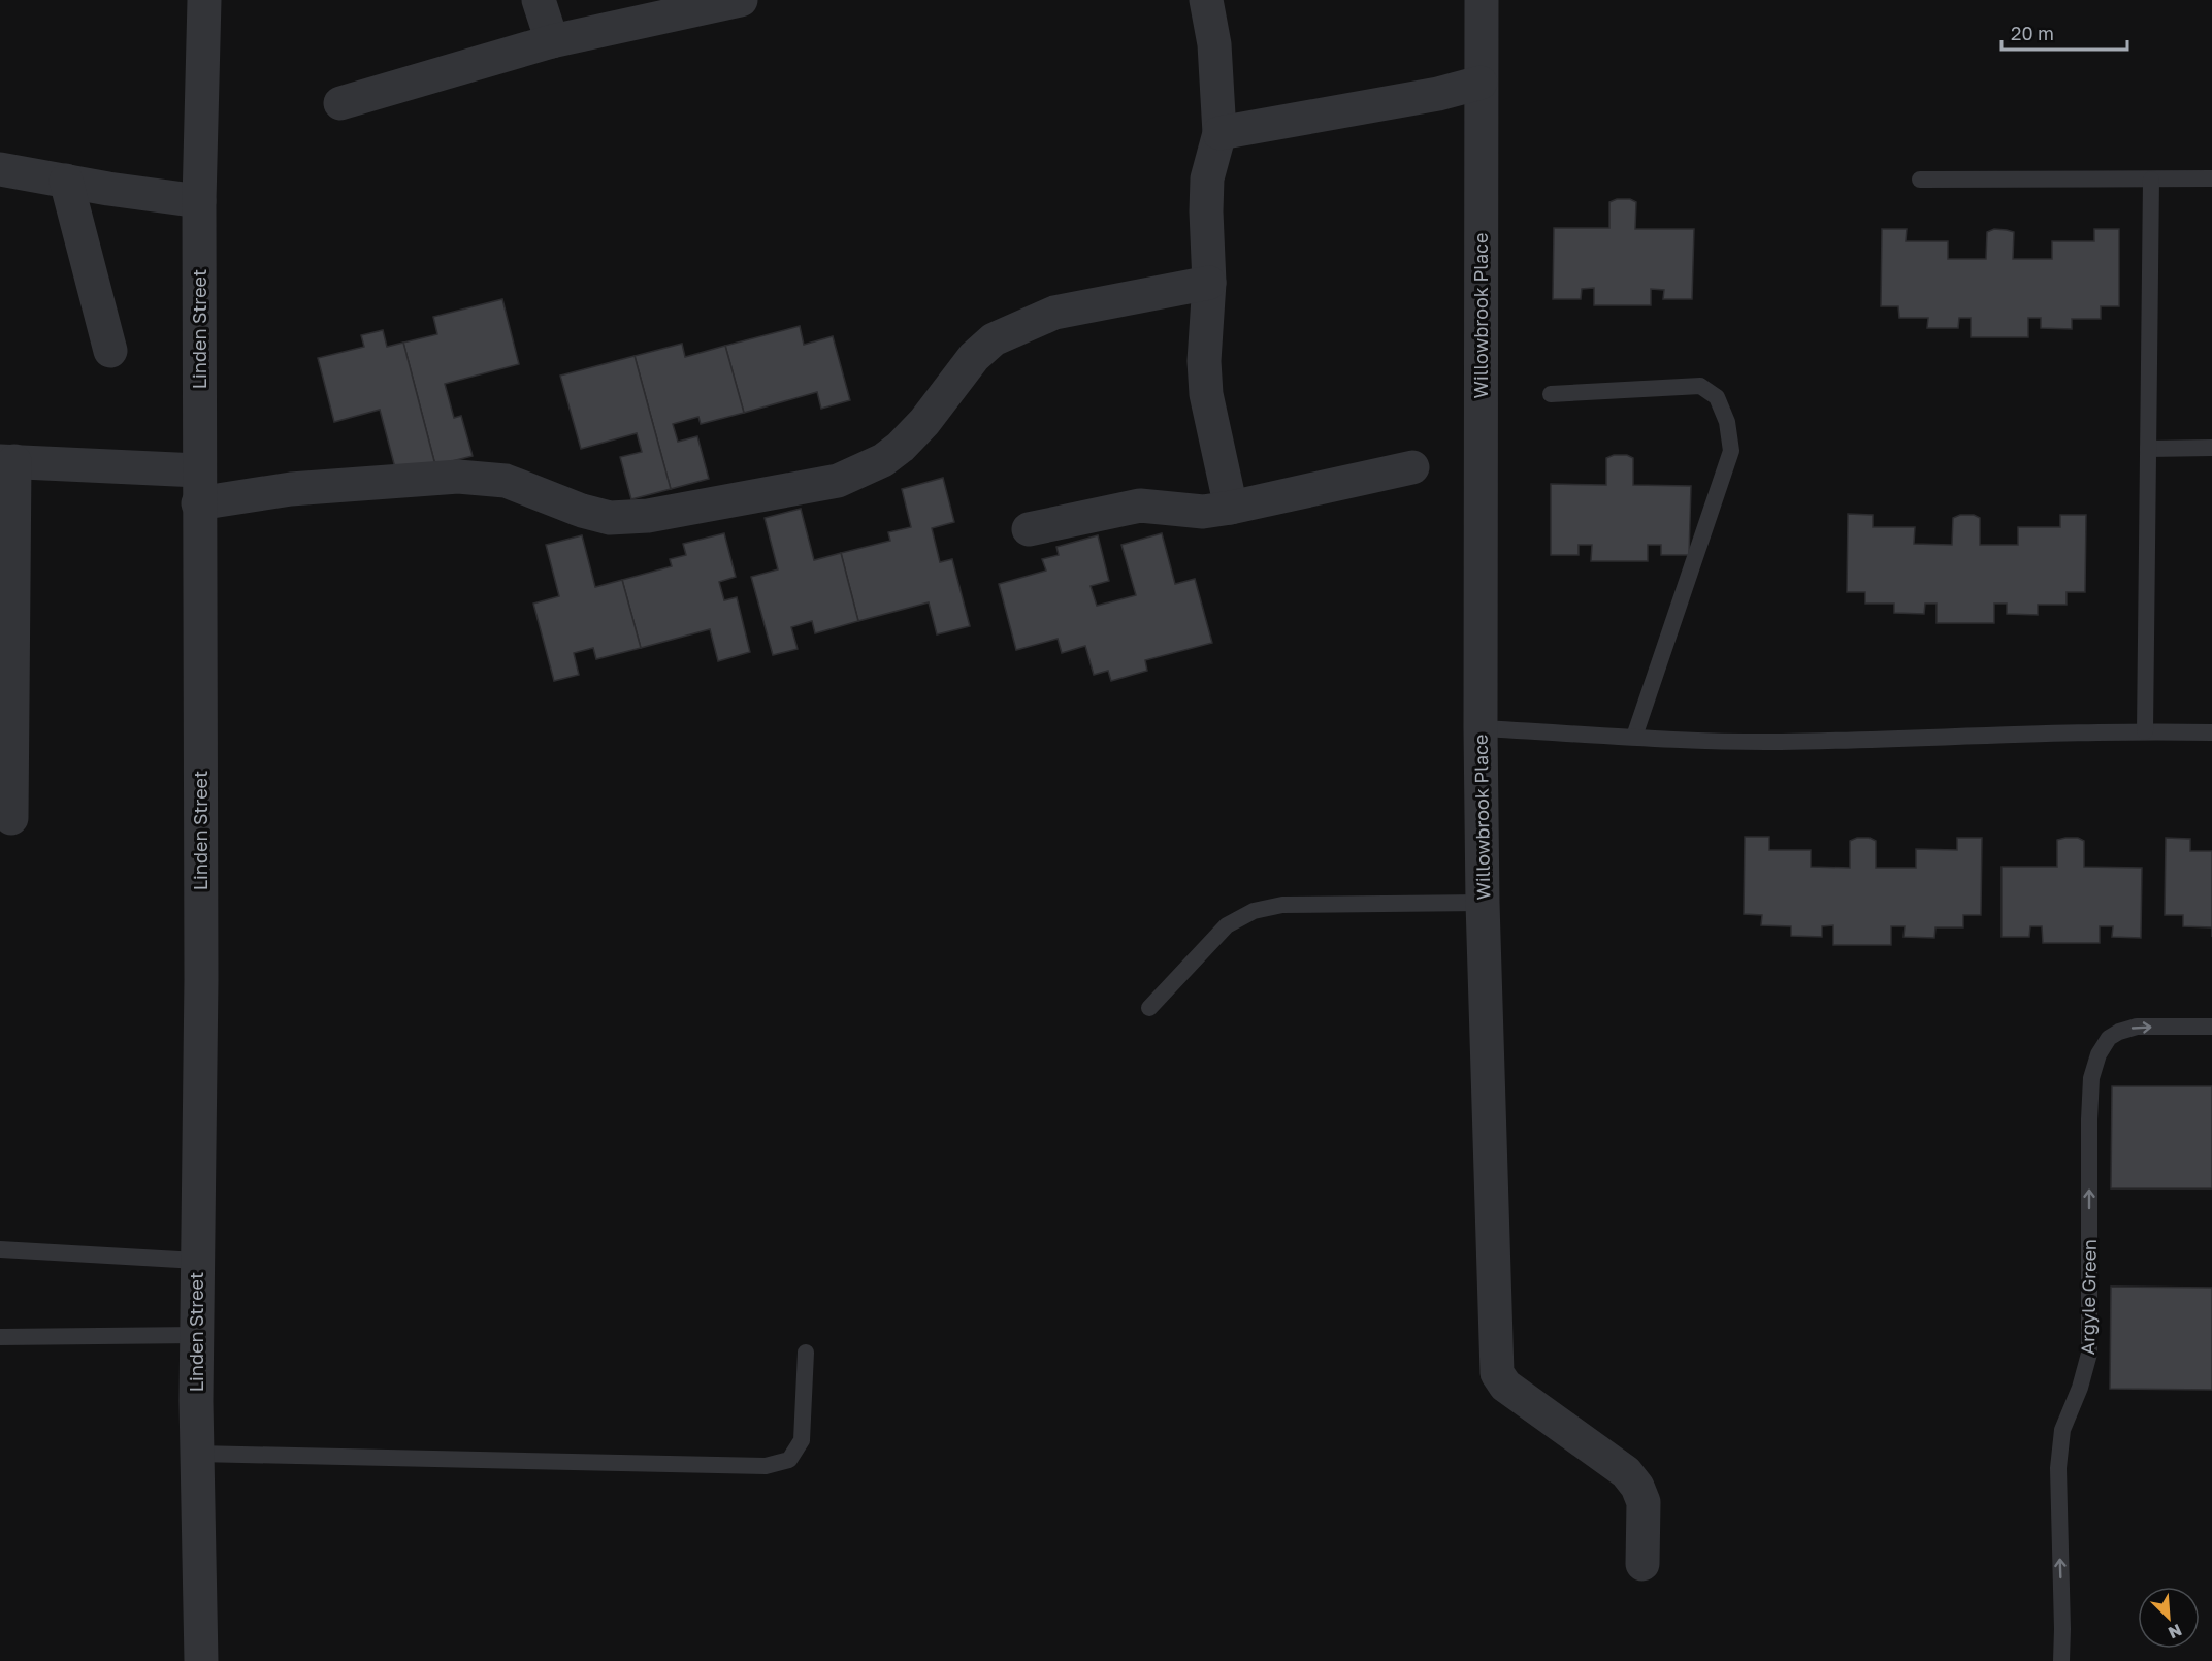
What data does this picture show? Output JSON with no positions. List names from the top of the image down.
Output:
{
  "streets": {
    "street": ["Willowbrook Place", "Linden Street"],
    "lane": ["Argyle Green"]
  },
  "one_way": ["Argyle Green"],
  "scale_bar": "20 m",
  "north": "bottom right"
}
